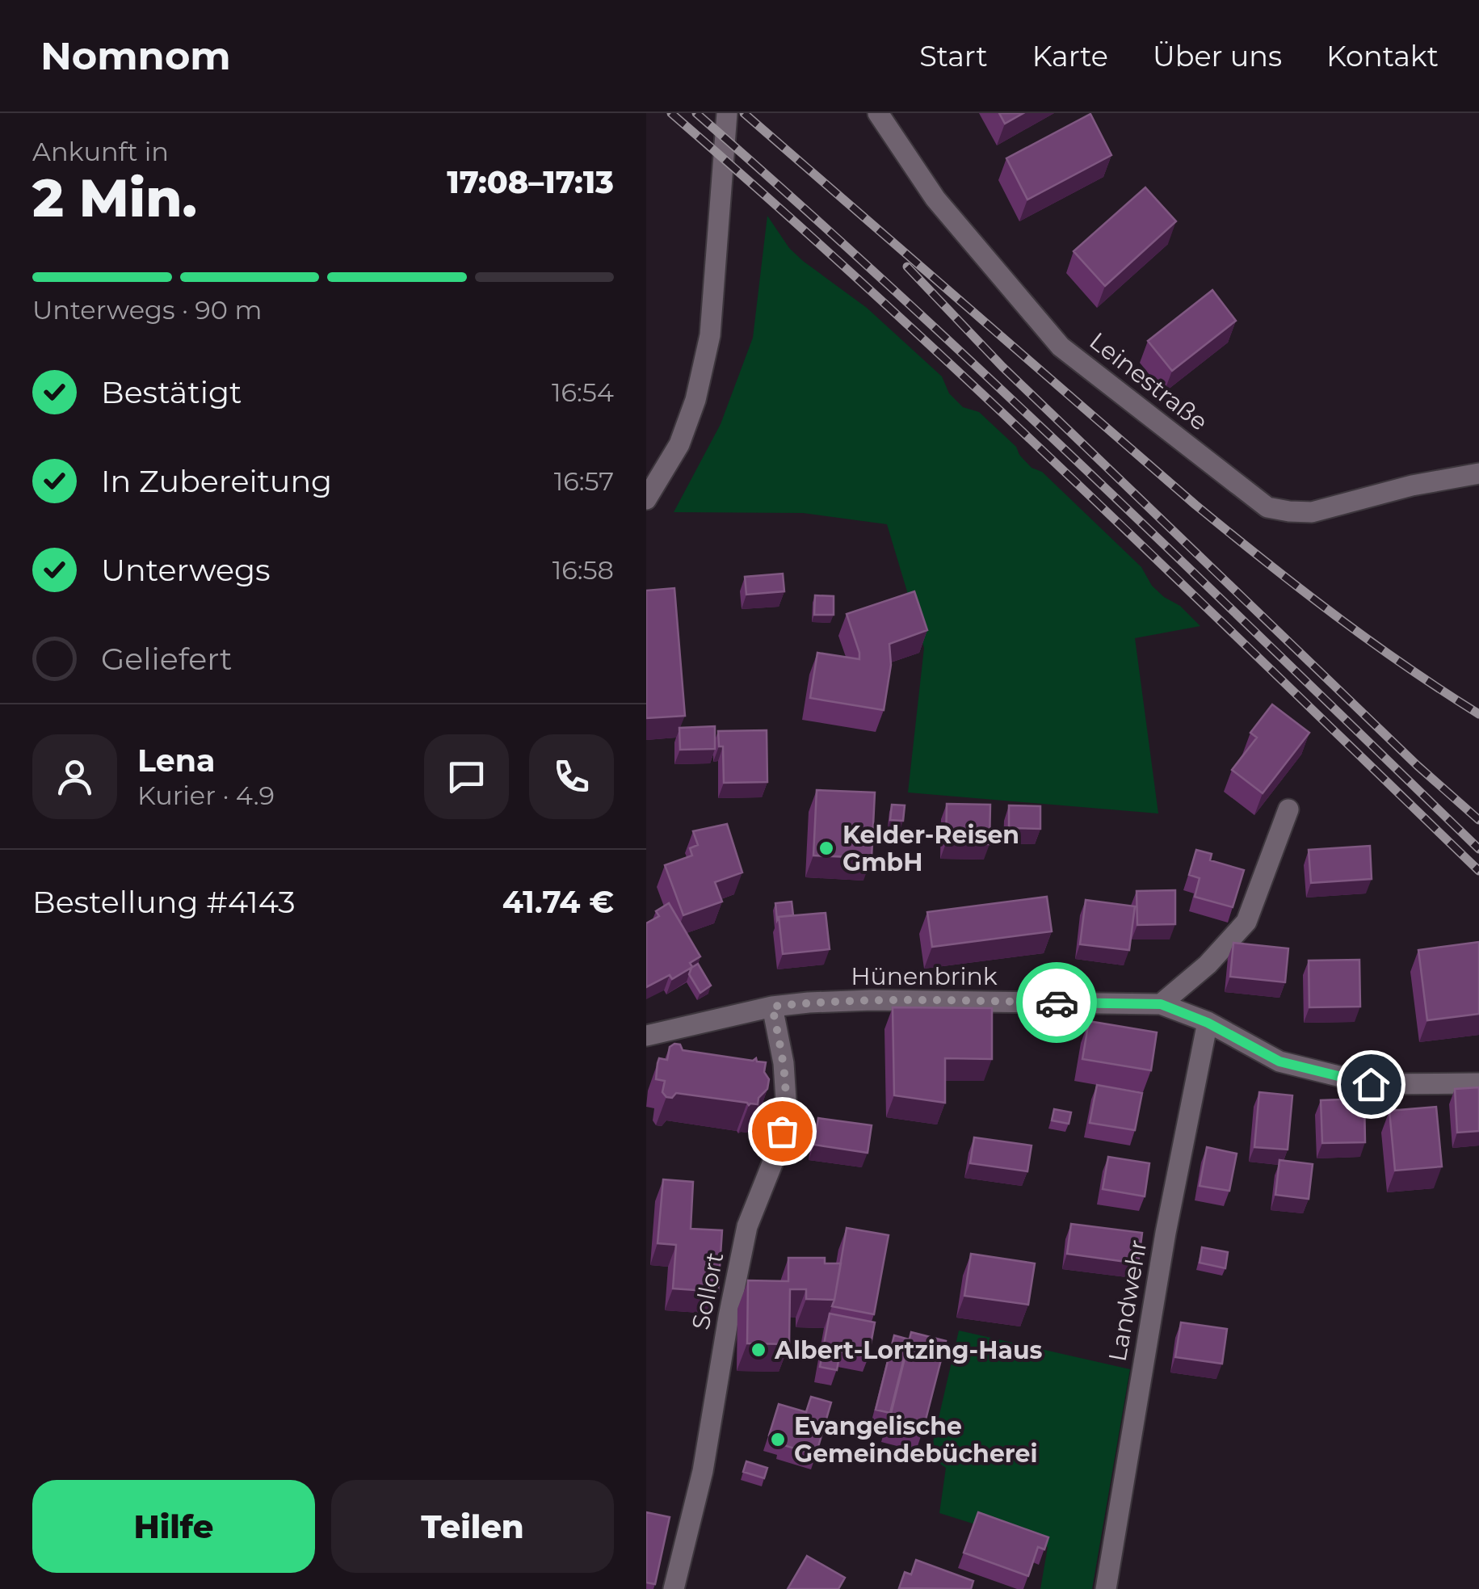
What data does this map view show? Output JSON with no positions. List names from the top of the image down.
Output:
{
  "streets": {
    "street": [
      "Leinestraße",
      "Hünenbrink",
      "Sollort",
      "Landwehr"
    ]
  },
  "crossings": [
    ["Hünenbrink", "Sollort"],
    ["Hünenbrink", "Landwehr"]
  ],
  "places": ["Kelder-Reisen GmbH", "Albert-Lortzing-Haus", "Evangelische Gemeindebücherei"],
  "page": {
    "header": "Nomnom",
    "nav": [
      "Start",
      "Karte",
      "Über uns",
      "Kontakt"
    ],
    "heading": ["2 Min.", "Ankunft in", "17:08–17:13"],
    "panel": [
      "Lena",
      "Kurier · 4.9",
      "Bestellung #4143",
      "41.74 €"
    ],
    "bar": "Unterwegs · 90 m",
    "list": [
      ["Bestätigt", "16:54"],
      ["In Zubereitung", "16:57"],
      ["Unterwegs", "16:58"],
      "Geliefert"
    ],
    "buttons": ["Hilfe", "Teilen"]
  }
}
